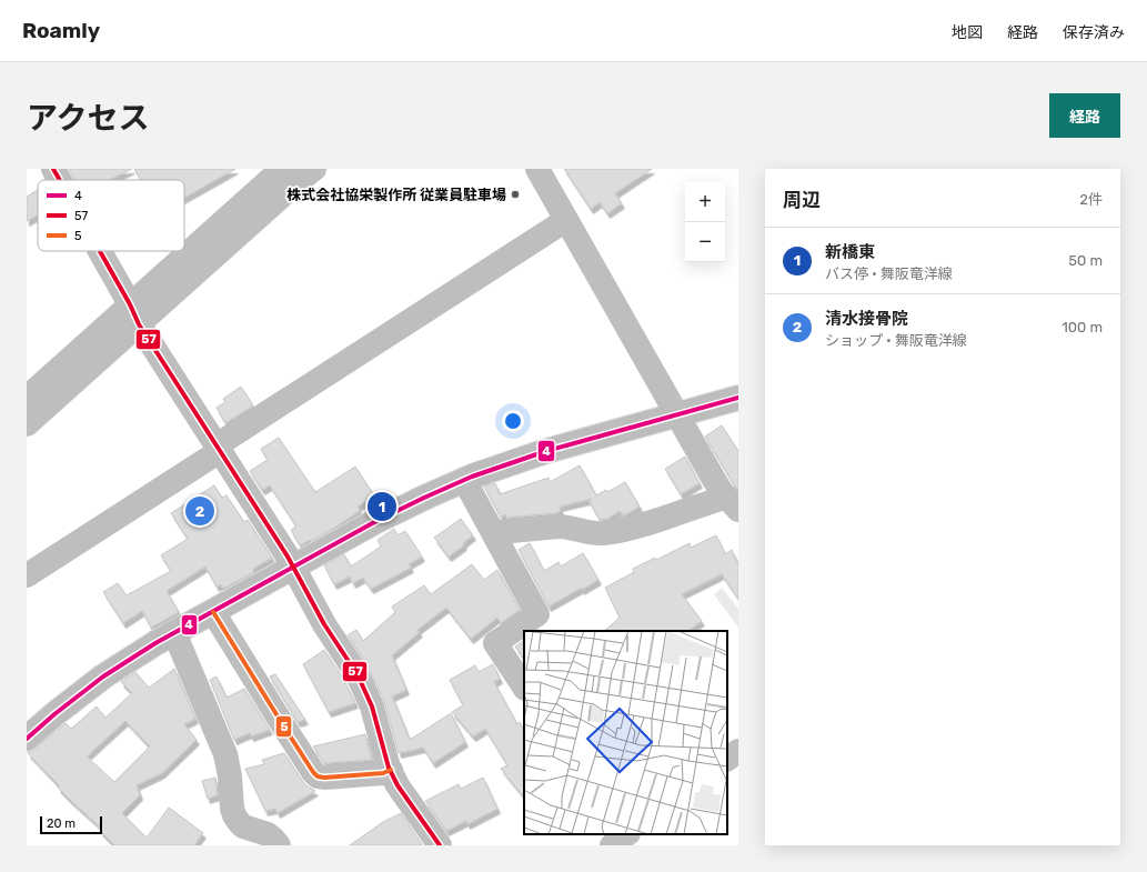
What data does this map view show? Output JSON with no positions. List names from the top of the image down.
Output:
{
  "places": ["株式会社協栄製作所 従業員駐車場"],
  "lines": ["transit line 57", "transit line 4", "transit line 5"],
  "legend": ["4", "57", "5"],
  "scale_bar": "20 m",
  "page": {
    "header": "Roamly",
    "nav": ["地図", "経路", "保存済み"],
    "title": "アクセス",
    "buttons": "経路",
    "heading": ["周辺", "2件"],
    "map_buttons": ["+", "−"],
    "list": [
      {
        "mark": "1",
        "name": "新橋東",
        "note": "バス停 · 舞阪竜洋線",
        "value": "50 m"
      },
      {
        "mark": "2",
        "name": "清水接骨院",
        "note": "ショップ · 舞阪竜洋線",
        "value": "100 m"
      }
    ],
    "pins": ["1", "2"],
    "scale": "20 m"
  }
}
